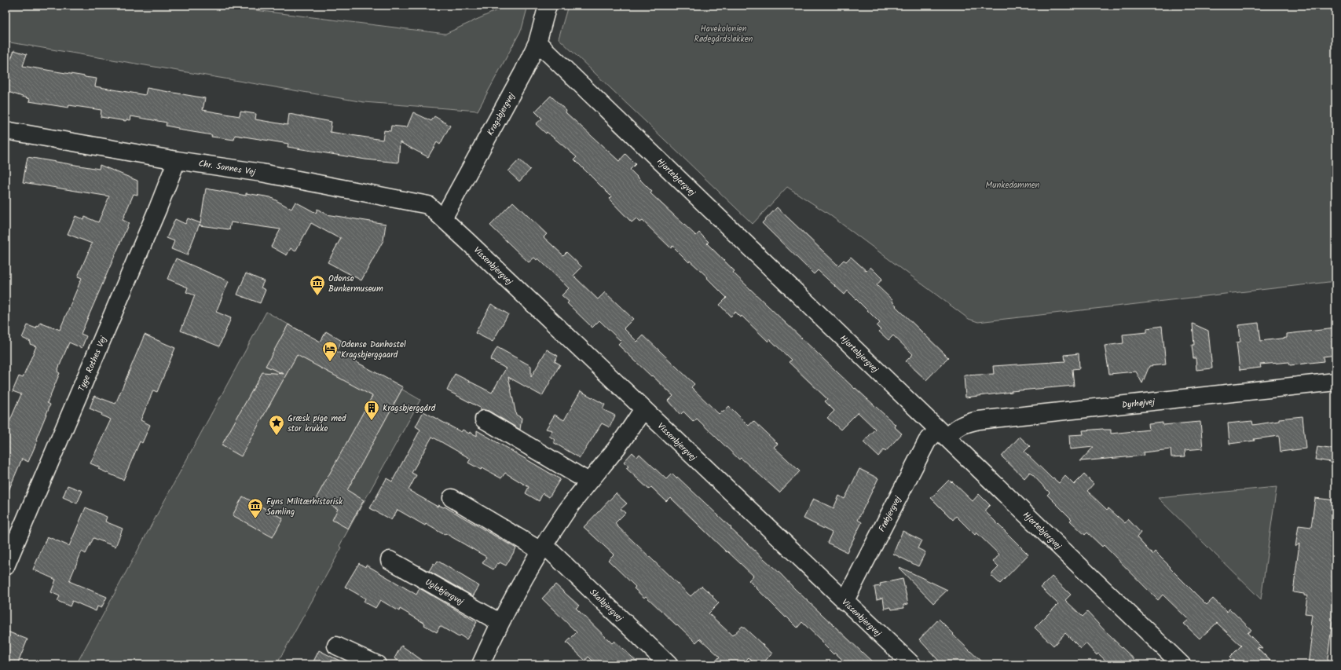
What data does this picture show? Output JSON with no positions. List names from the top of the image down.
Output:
{
  "streets": {
    "street": [
      "Kragsbjergvej",
      "Chr. Sonnes Vej",
      "Hjortebjergvej",
      "Vissenbjergvej",
      "Tyge Rothes Vej",
      "Dyrhøjvej",
      "Frøbjergvej",
      "Uglebjergvej",
      "Skalbjergvej"
    ]
  },
  "crossings": [
    ["Kragsbjergvej", "Chr. Sonnes Vej"],
    ["Kragsbjergvej", "Hjortebjergvej"],
    ["Kragsbjergvej", "Vissenbjergvej"],
    ["Chr. Sonnes Vej", "Vissenbjergvej"],
    ["Chr. Sonnes Vej", "Tyge Rothes Vej"],
    ["Hjortebjergvej", "Dyrhøjvej"],
    ["Hjortebjergvej", "Frøbjergvej"],
    ["Vissenbjergvej", "Frøbjergvej"],
    ["Dyrhøjvej", "Frøbjergvej"]
  ],
  "parks": ["Havekolonien Rødegårdsløkken", "Munkedammen"],
  "places": {
    "museum": ["Odense Bunkermuseum", "Fyns Militærhistorisk Samling"],
    "hotel": ["Odense Danhostel Kragsbjerggaard"],
    "building": ["Kragsbjerggård"],
    "place": ["Græsk pige med stor krukke"]
  }
}
